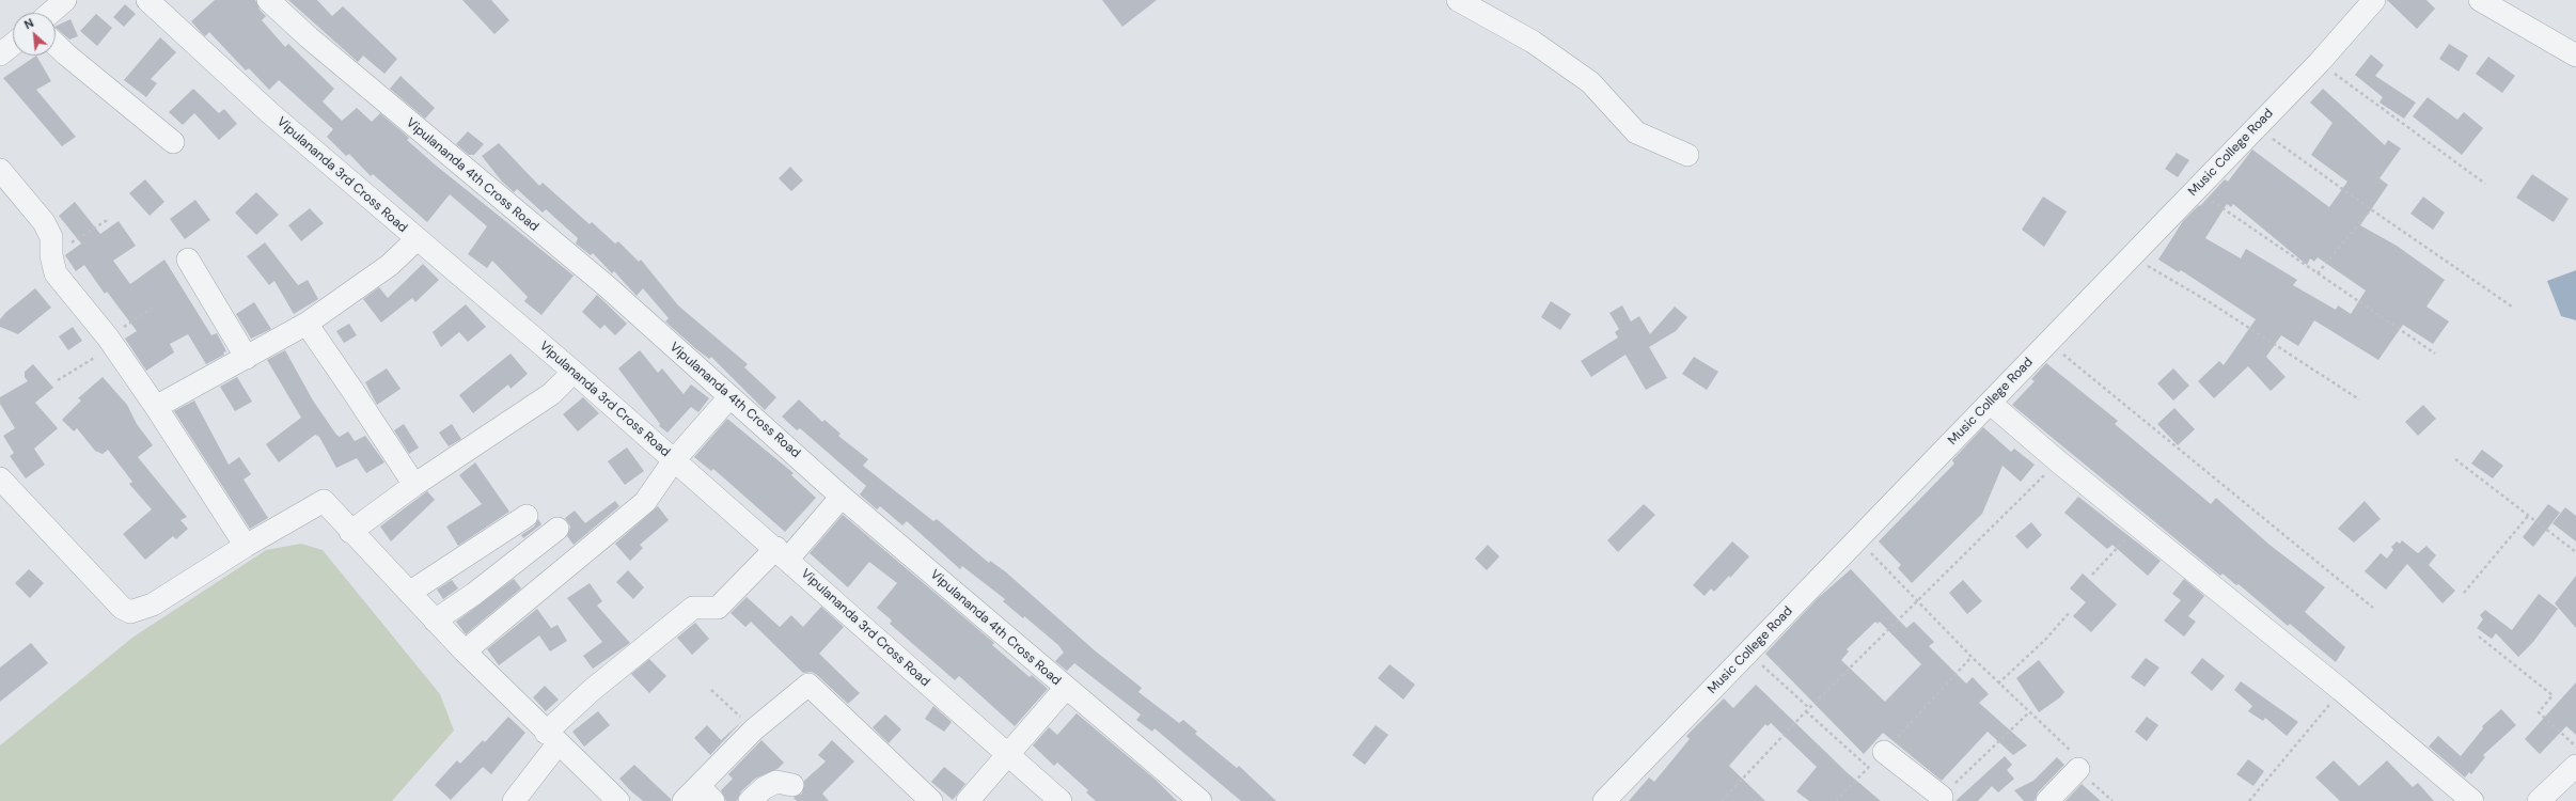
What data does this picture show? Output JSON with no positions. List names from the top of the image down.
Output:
{
  "streets": {
    "street": ["Music College Road", "Vipulananda 3rd Cross Road", "Vipulananda 4th Cross Road"]
  },
  "north": "top left"
}
